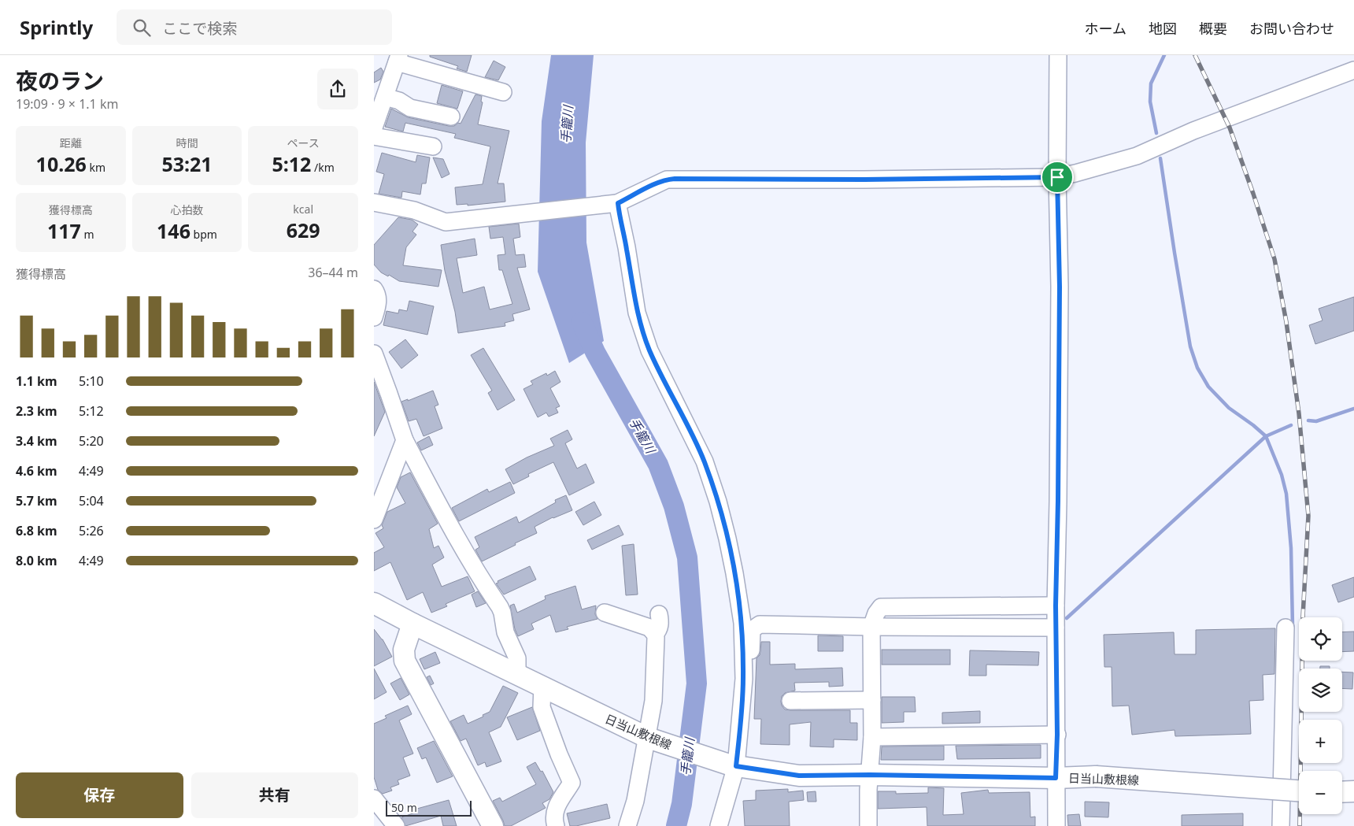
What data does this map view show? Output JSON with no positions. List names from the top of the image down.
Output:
{
  "streets": {
    "main road": ["日当山敷根線"]
  },
  "water": ["手籠川"],
  "scale_bar": "50 m",
  "page": {
    "header": "Sprintly",
    "search": "ここで検索",
    "nav": [
      "ホーム",
      "地図",
      "概要",
      "お問い合わせ"
    ],
    "heading": ["夜のラン", "19:09 · 9 × 1.1 km"],
    "stats": [
      ["距離", "10.26 km"],
      ["時間", "53:21"],
      ["ペース", "5:12 /km"],
      ["獲得標高", "117 m"],
      ["心拍数", "146 bpm"],
      ["kcal", "629"]
    ],
    "chart": ["獲得標高", "36–44 m"],
    "list": [
      {
        "name": "1.1 km",
        "note": "5:10"
      },
      {
        "name": "2.3 km",
        "note": "5:12"
      },
      {
        "name": "3.4 km",
        "note": "5:20"
      },
      {
        "name": "4.6 km",
        "note": "4:49"
      },
      {
        "name": "5.7 km",
        "note": "5:04"
      },
      {
        "name": "6.8 km",
        "note": "5:26"
      },
      {
        "name": "8.0 km",
        "note": "4:49"
      }
    ],
    "map_buttons": ["+", "−"],
    "buttons": ["保存", "共有"],
    "scale": "50 m"
  }
}
